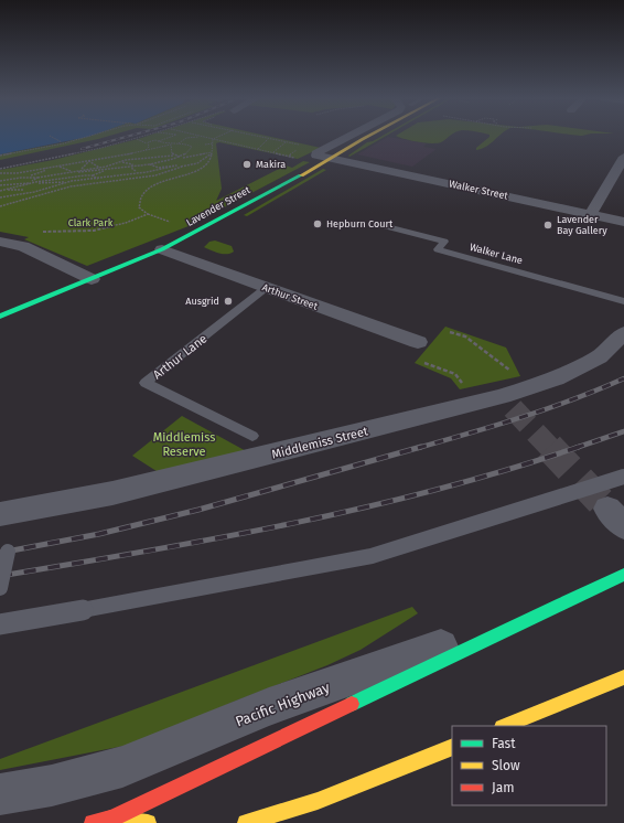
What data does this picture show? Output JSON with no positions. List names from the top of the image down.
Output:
{
  "streets": {
    "main road": ["Lavender Street", "Pacific Highway"],
    "street": ["Walker Street", "Arthur Street", "Middlemiss Street"],
    "lane": ["Walker Lane", "Arthur Lane"]
  },
  "crossings": [
    ["Walker Street", "Lavender Street"],
    ["Lavender Street", "Arthur Street"],
    ["Arthur Street", "Arthur Lane"]
  ],
  "parks": ["Clark Park", "Middlemiss Reserve"],
  "places": [
    "Makira",
    "Hepburn Court",
    "Lavender Bay Gallery",
    "Ausgrid"
  ],
  "legend": ["Fast", "Slow", "Jam"]
}
